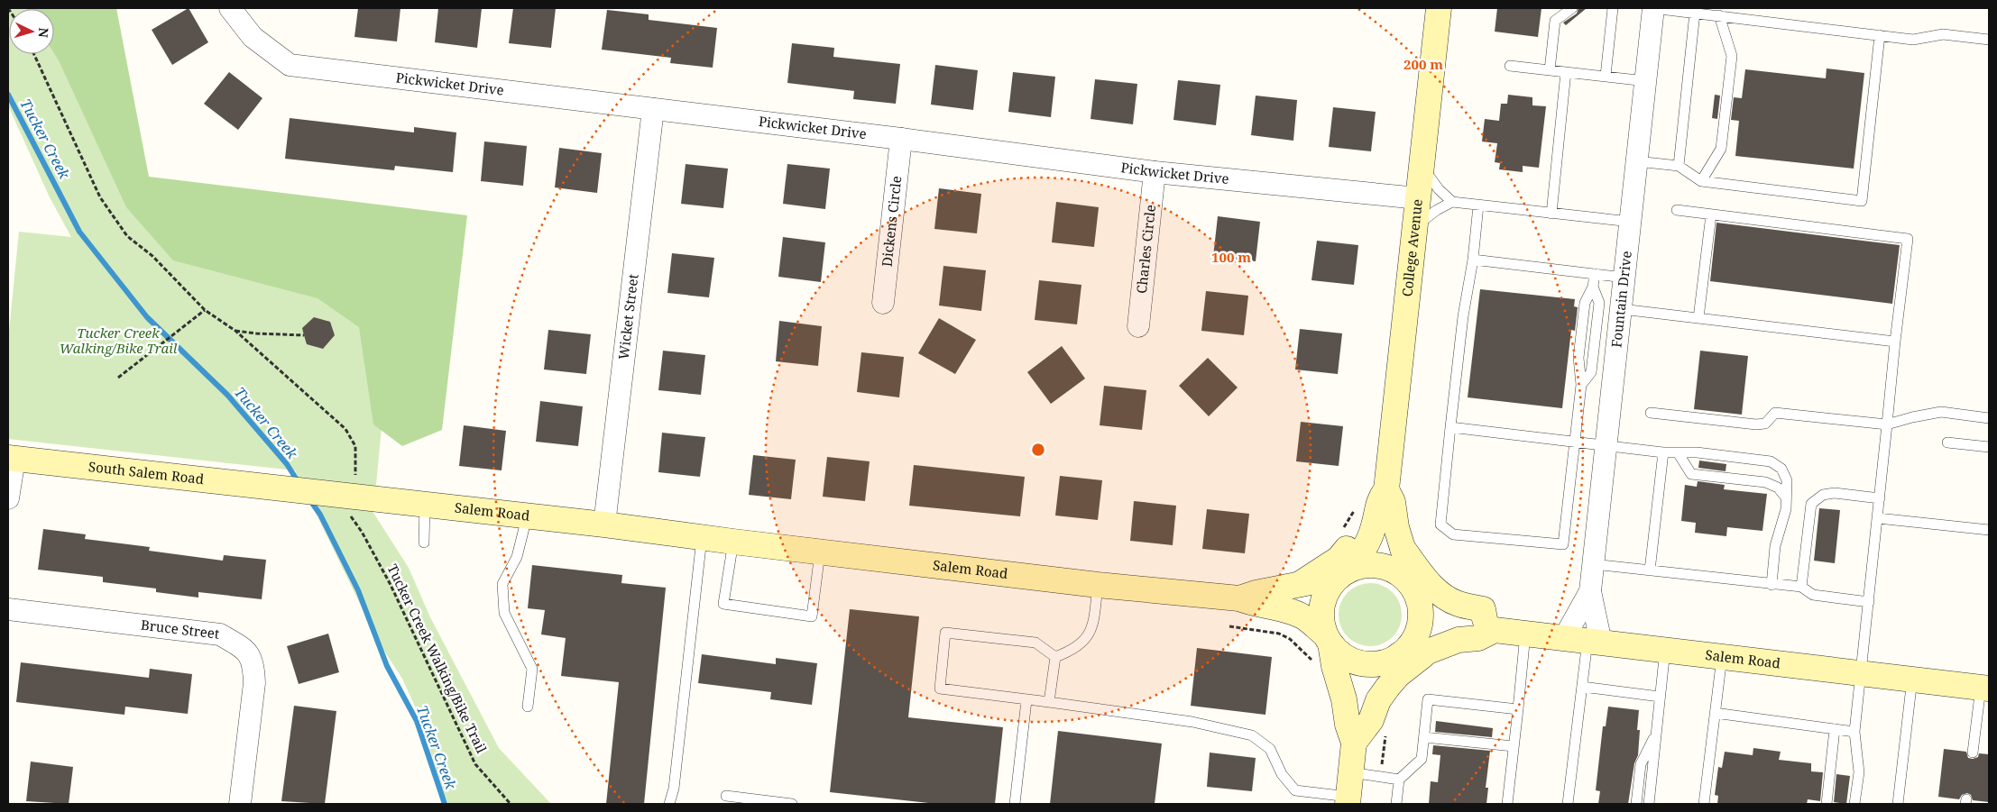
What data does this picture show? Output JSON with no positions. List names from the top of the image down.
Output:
{
  "streets": {
    "main road": ["College Avenue", "South Salem Road", "Salem Road"],
    "street": [
      "Pickwicket Drive",
      "Dickens Circle",
      "Charles Circle",
      "Fountain Drive",
      "Wicket Street",
      "Bruce Street"
    ],
    "path": ["Tucker Creek Walking/Bike Trail"]
  },
  "crossings": [
    ["Pickwicket Drive", "Dickens Circle"],
    ["Pickwicket Drive", "Charles Circle"],
    ["Pickwicket Drive", "College Avenue"],
    ["Pickwicket Drive", "Wicket Street"],
    ["College Avenue", "Salem Road"],
    ["Fountain Drive", "Salem Road"],
    ["Wicket Street", "Salem Road"],
    ["South Salem Road", "Salem Road"]
  ],
  "water": ["Tucker Creek"],
  "parks": ["Tucker Creek Walking/Bike Trail"],
  "north": "right",
  "rings": ["200 m", "100 m"]
}
